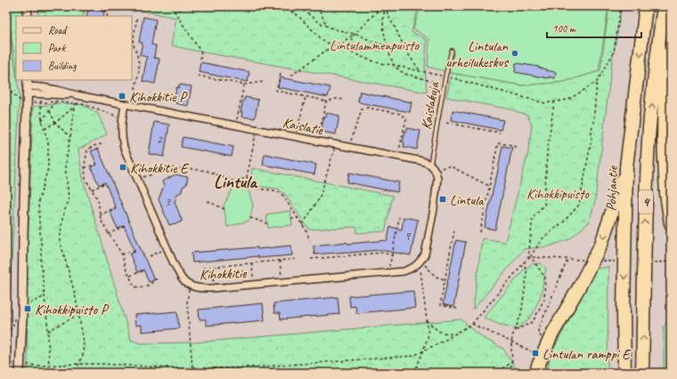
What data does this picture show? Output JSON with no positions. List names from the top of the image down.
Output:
{
  "streets": {
    "highway": ["Pohjantie", "4"],
    "street": ["Kaislatie", "Kihokkitie"],
    "lane": ["Kaislakuja"]
  },
  "crossings": [
    ["Kaislakuja", "Kaislatie"],
    ["Kaislatie", "Kihokkitie"]
  ],
  "districts": ["Lintula"],
  "parks": ["Lintulammenpuisto", "Kihokkipuisto"],
  "places": {
    "other": ["Lintulan urheilukeskus"],
    "transit": [
      "Kihokkitie P",
      "Kihokkitie E",
      "Lintula",
      "Kihokkipuisto P",
      "Lintulan ramppi E"
    ]
  },
  "house_numbers": ["2", "3", "9"],
  "legend": ["Road", "Park", "Building"],
  "scale_bar": "100 m"
}
